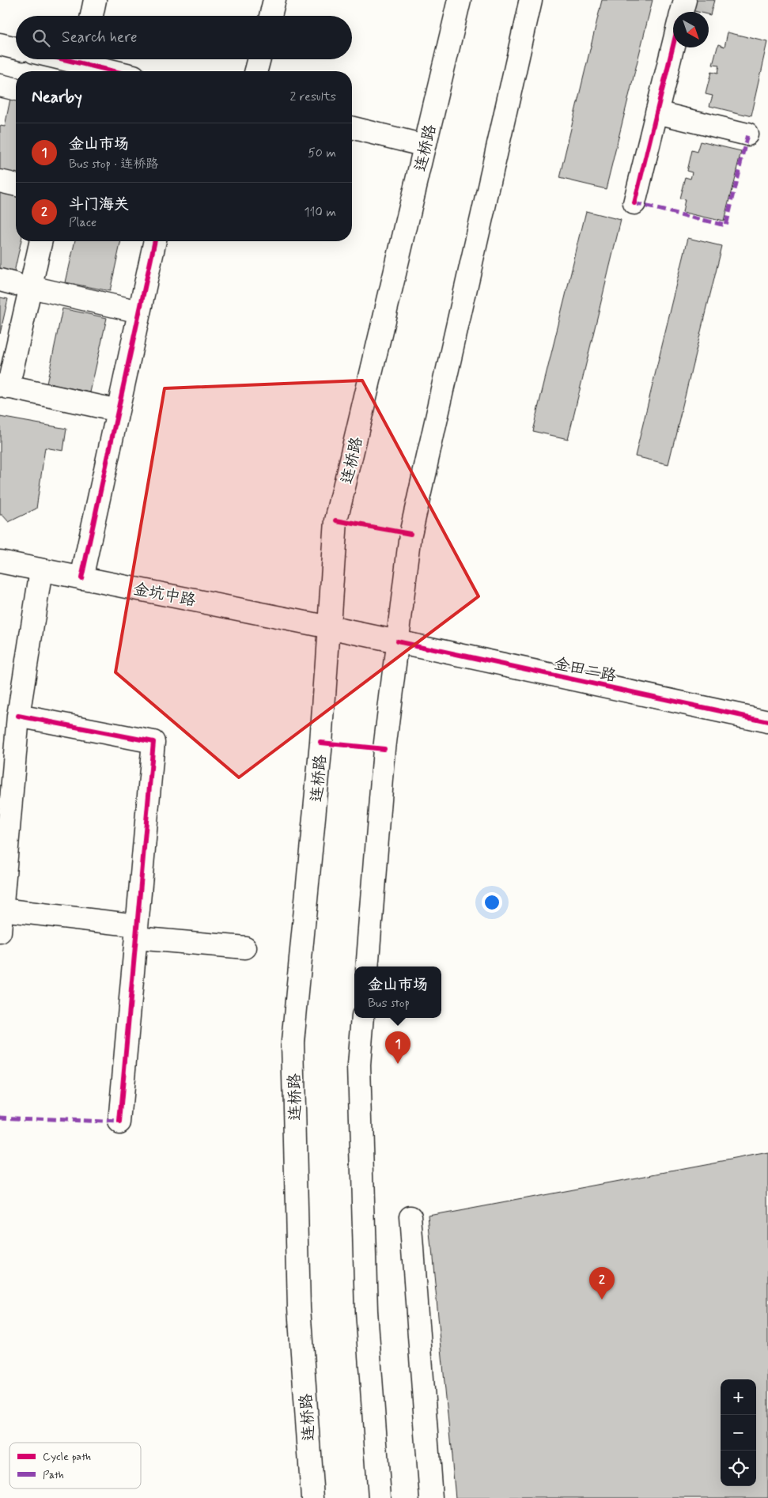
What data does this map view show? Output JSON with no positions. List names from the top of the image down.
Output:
{
  "streets": {
    "main road": ["连桥路", "金坑中路", "金田二路"]
  },
  "crossings": [
    ["连桥路", "金坑中路"],
    ["金坑中路", "金田二路"]
  ],
  "legend": ["Cycle path", "Path"],
  "north": "bottom right",
  "page": {
    "search": "Search here",
    "heading": ["Nearby", "2 results"],
    "list": [
      {
        "mark": "1",
        "name": "金山市场",
        "note": "Bus stop · 连桥路",
        "value": "50 m"
      },
      {
        "mark": "2",
        "name": "斗门海关",
        "note": "Place",
        "value": "110 m"
      }
    ],
    "popup": ["金山市场", "Bus stop"],
    "pins": ["1", "2"],
    "map_buttons": ["+", "−"]
  }
}
